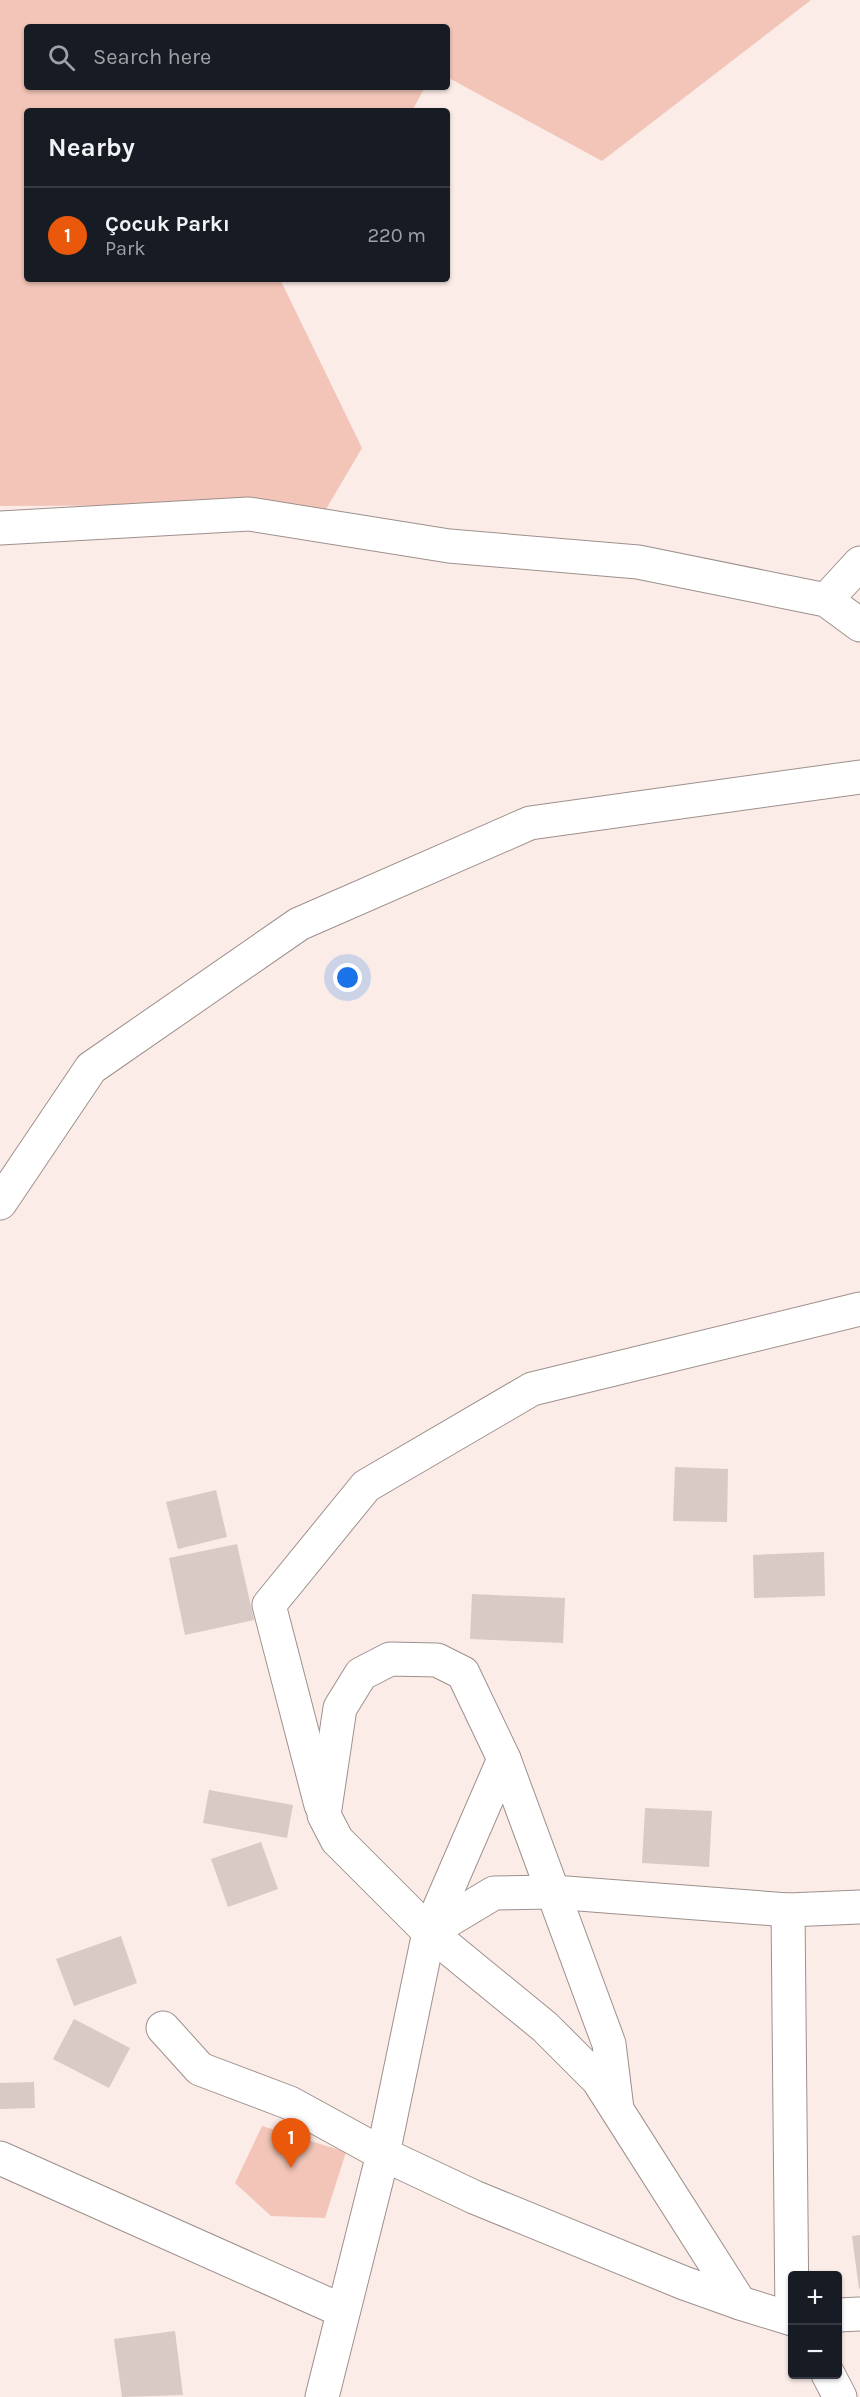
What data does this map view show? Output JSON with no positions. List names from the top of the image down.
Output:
{
  "page": {
    "search": "Search here",
    "heading": "Nearby",
    "list": [
      {
        "mark": "1",
        "name": "Çocuk Parkı",
        "note": "Park",
        "value": "220 m"
      }
    ],
    "pins": "1",
    "map_buttons": ["+", "−"]
  }
}
